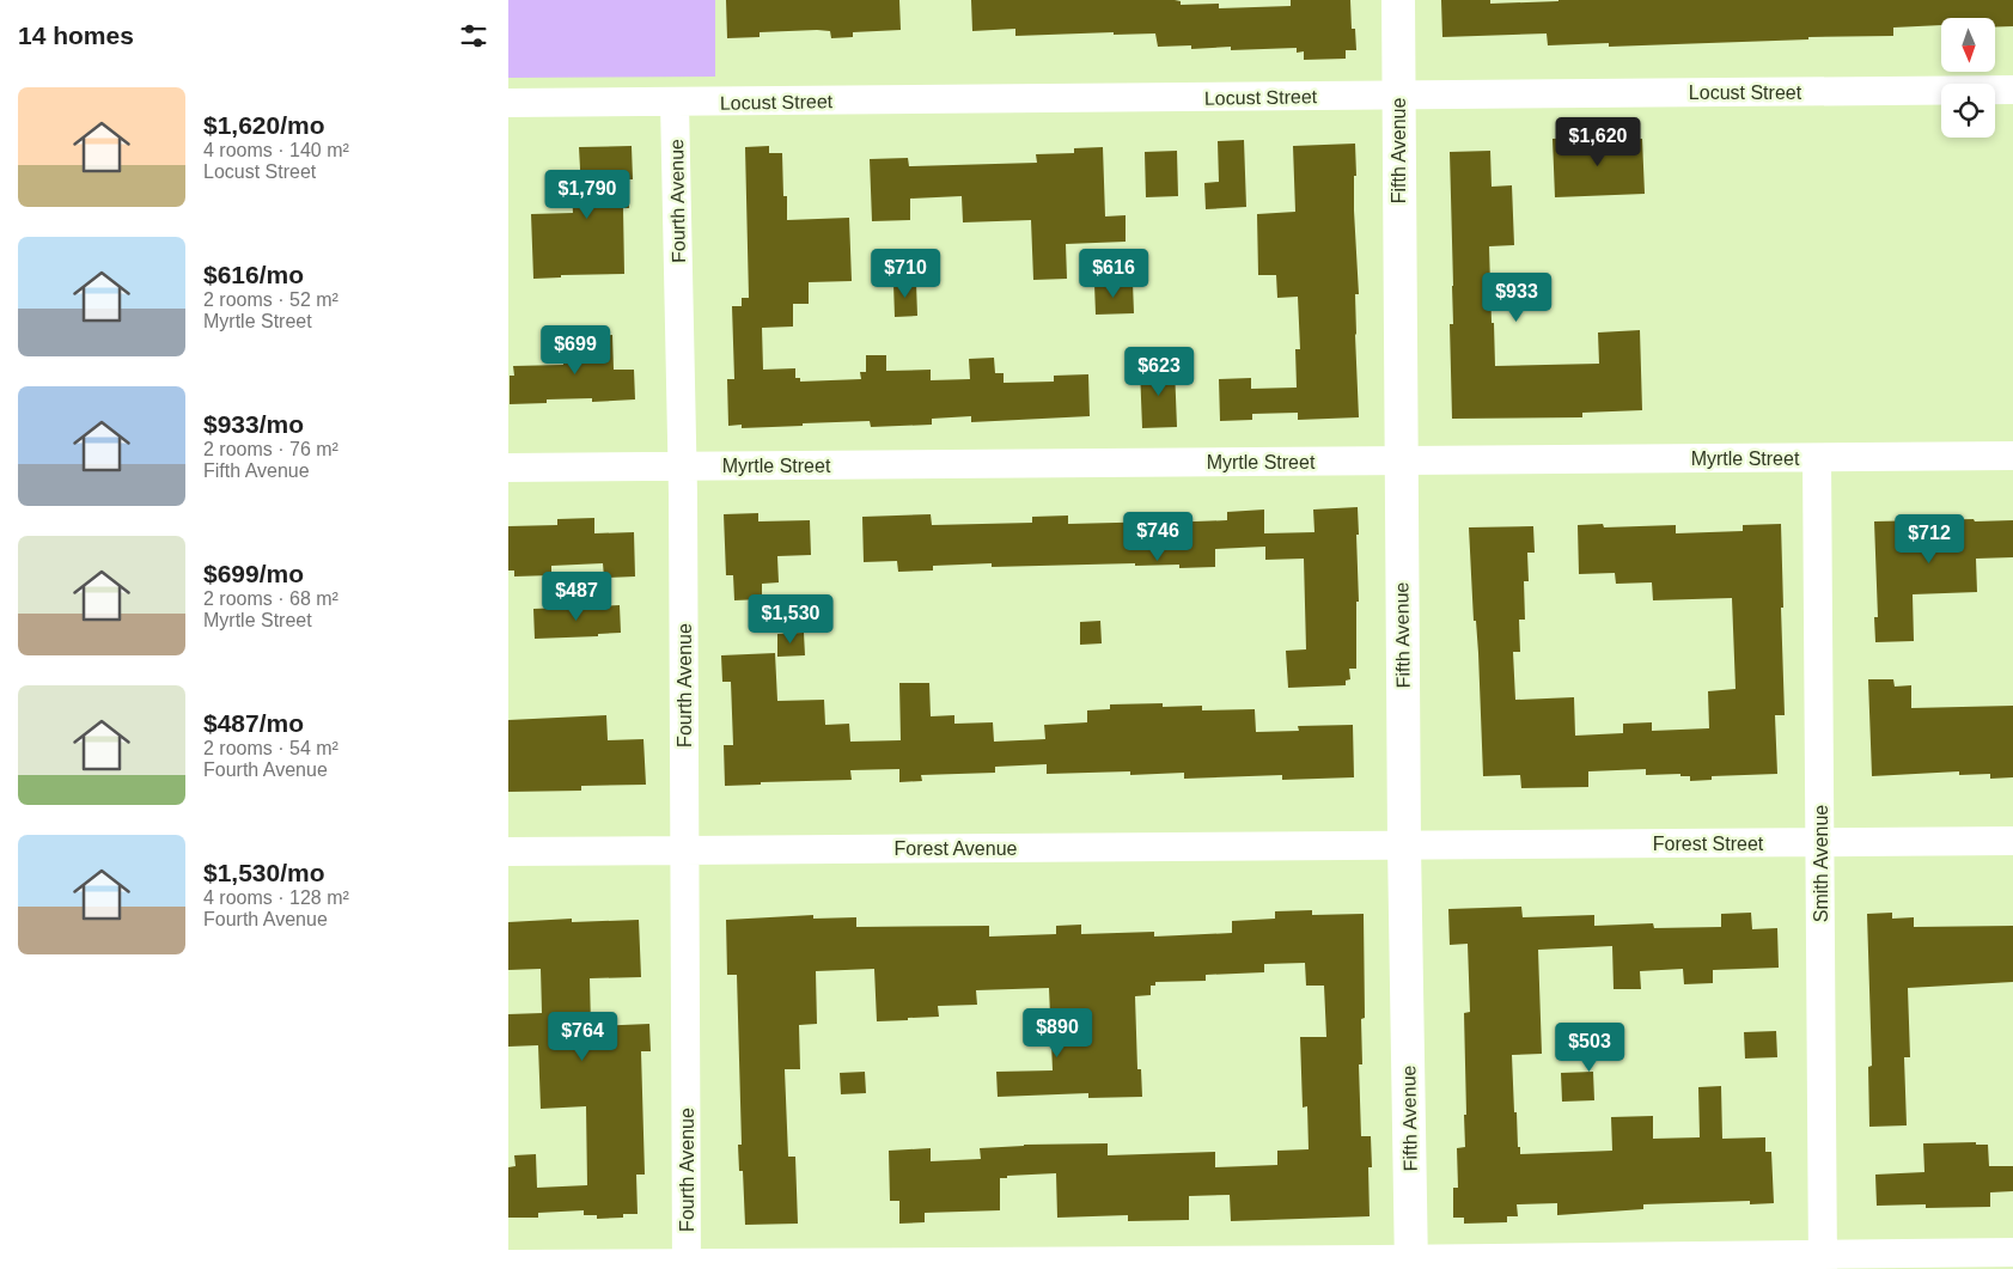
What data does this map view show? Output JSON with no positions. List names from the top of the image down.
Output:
{
  "streets": {
    "street": [
      "Locust Street",
      "Fifth Avenue",
      "Fourth Avenue",
      "Myrtle Street",
      "Forest Street",
      "Forest Avenue",
      "Smith Avenue"
    ]
  },
  "crossings": [
    ["Locust Street", "Fifth Avenue"],
    ["Locust Street", "Fourth Avenue"],
    ["Fifth Avenue", "Myrtle Street"],
    ["Fifth Avenue", "Forest Street"],
    ["Fifth Avenue", "Forest Avenue"],
    ["Fourth Avenue", "Myrtle Street"],
    ["Fourth Avenue", "Forest Avenue"],
    ["Myrtle Street", "Smith Avenue"],
    ["Forest Street", "Forest Avenue"],
    ["Forest Street", "Smith Avenue"]
  ],
  "north": "bottom",
  "page": {
    "heading": "14 homes",
    "list": [
      {
        "name": "$1,620/mo",
        "note": "4 rooms · 140 m² · Locust Street"
      },
      {
        "name": "$616/mo",
        "note": "2 rooms · 52 m² · Myrtle Street"
      },
      {
        "name": "$933/mo",
        "note": "2 rooms · 76 m² · Fifth Avenue"
      },
      {
        "name": "$699/mo",
        "note": "2 rooms · 68 m² · Myrtle Street"
      },
      {
        "name": "$487/mo",
        "note": "2 rooms · 54 m² · Fourth Avenue"
      },
      {
        "name": "$1,530/mo",
        "note": "4 rooms · 128 m² · Fourth Avenue"
      }
    ],
    "price": [
      "$1,620",
      "$1,790",
      "$710",
      "$616",
      "$933",
      "$699",
      "$623",
      "$746",
      "$712",
      "$487",
      "$1,530",
      "$890",
      "$764",
      "$503"
    ]
  }
}
